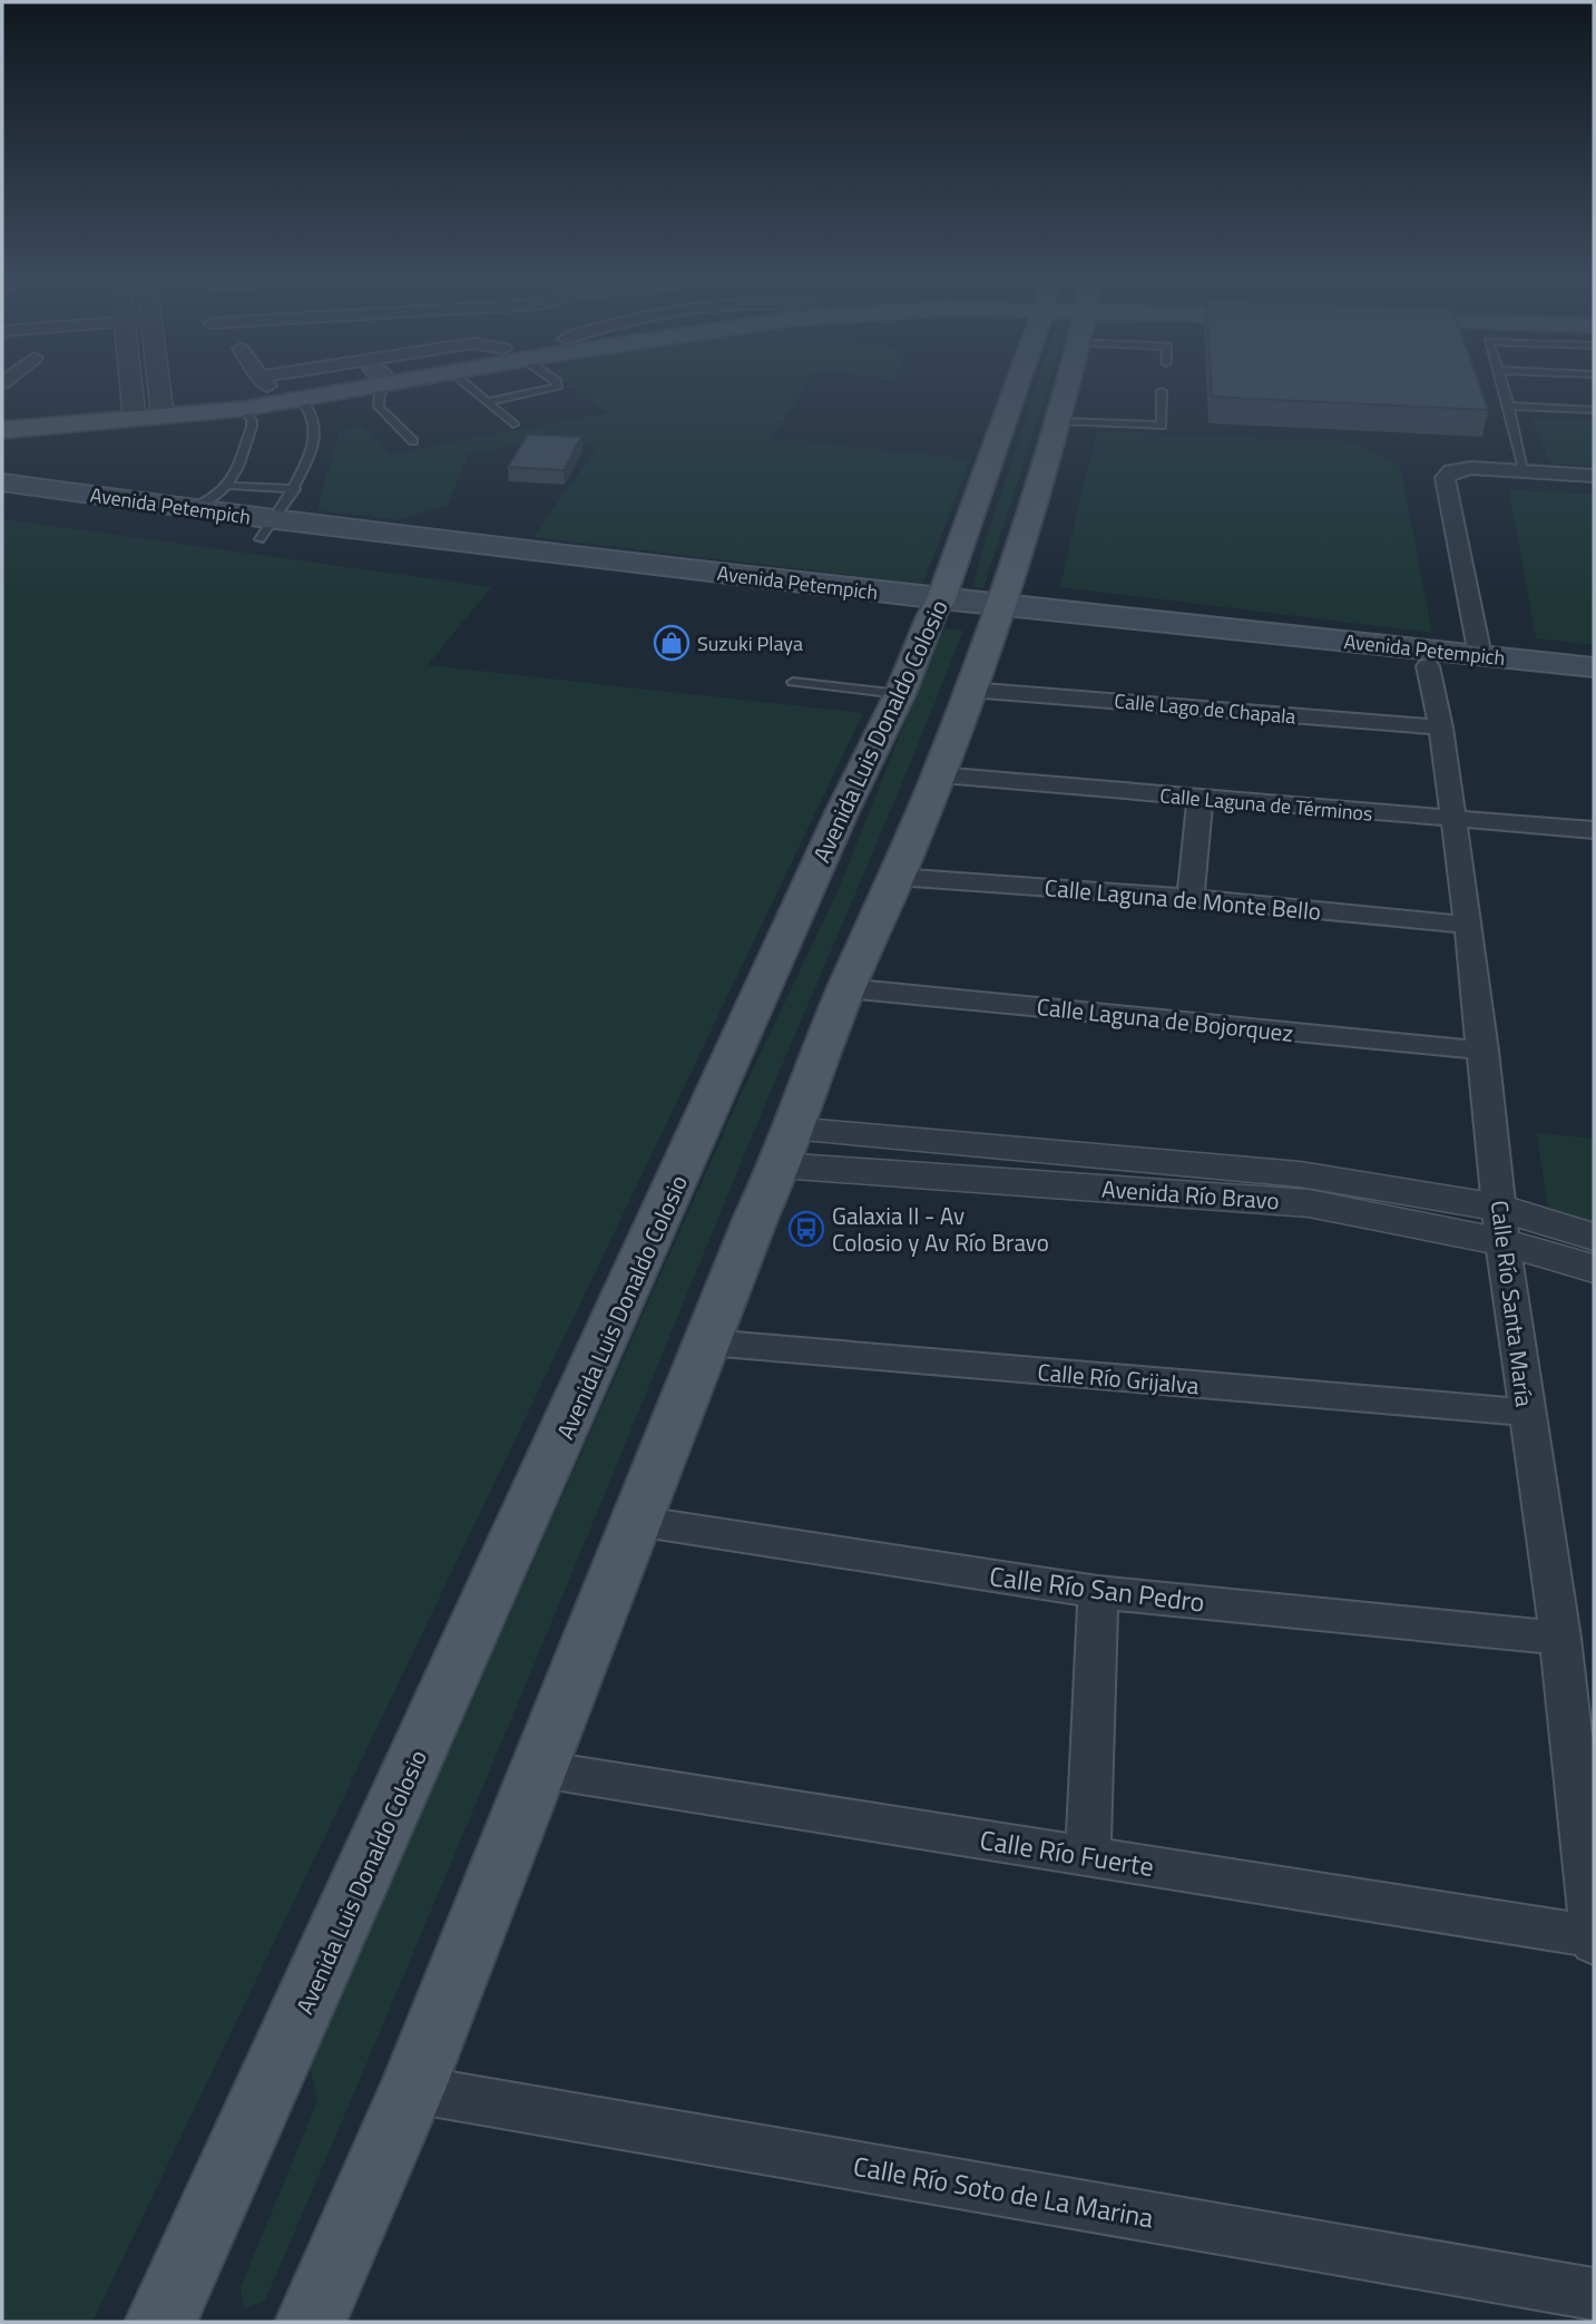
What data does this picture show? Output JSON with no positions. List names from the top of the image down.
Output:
{
  "streets": {
    "main road": ["Avenida Petempich", "Avenida Luis Donaldo Colosio"],
    "street": [
      "Calle Lago de Chapala",
      "Calle Laguna de Términos",
      "Calle Laguna de Monte Bello",
      "Calle Laguna de Bojorquez",
      "Avenida Río Bravo",
      "Calle Río Santa María",
      "Calle Río Grijalva",
      "Calle Río San Pedro",
      "Calle Río Fuerte",
      "Calle Río Soto de La Marina"
    ]
  },
  "crossings": [
    ["Avenida Petempich", "Avenida Luis Donaldo Colosio"],
    ["Avenida Petempich", "Calle Río Santa María"],
    ["Calle Lago de Chapala", "Calle Río Santa María"],
    ["Calle Laguna de Términos", "Calle Río Santa María"],
    ["Calle Laguna de Monte Bello", "Calle Río Santa María"],
    ["Calle Laguna de Bojorquez", "Calle Río Santa María"],
    ["Avenida Río Bravo", "Calle Río Santa María"],
    ["Calle Río Santa María", "Calle Río Grijalva"],
    ["Calle Río Santa María", "Calle Río San Pedro"],
    ["Calle Río Santa María", "Calle Río Fuerte"]
  ],
  "places": {
    "shop": ["Suzuki Playa"],
    "bus stop": ["Galaxia II - Av Colosio y Av Río Bravo"]
  }
}
